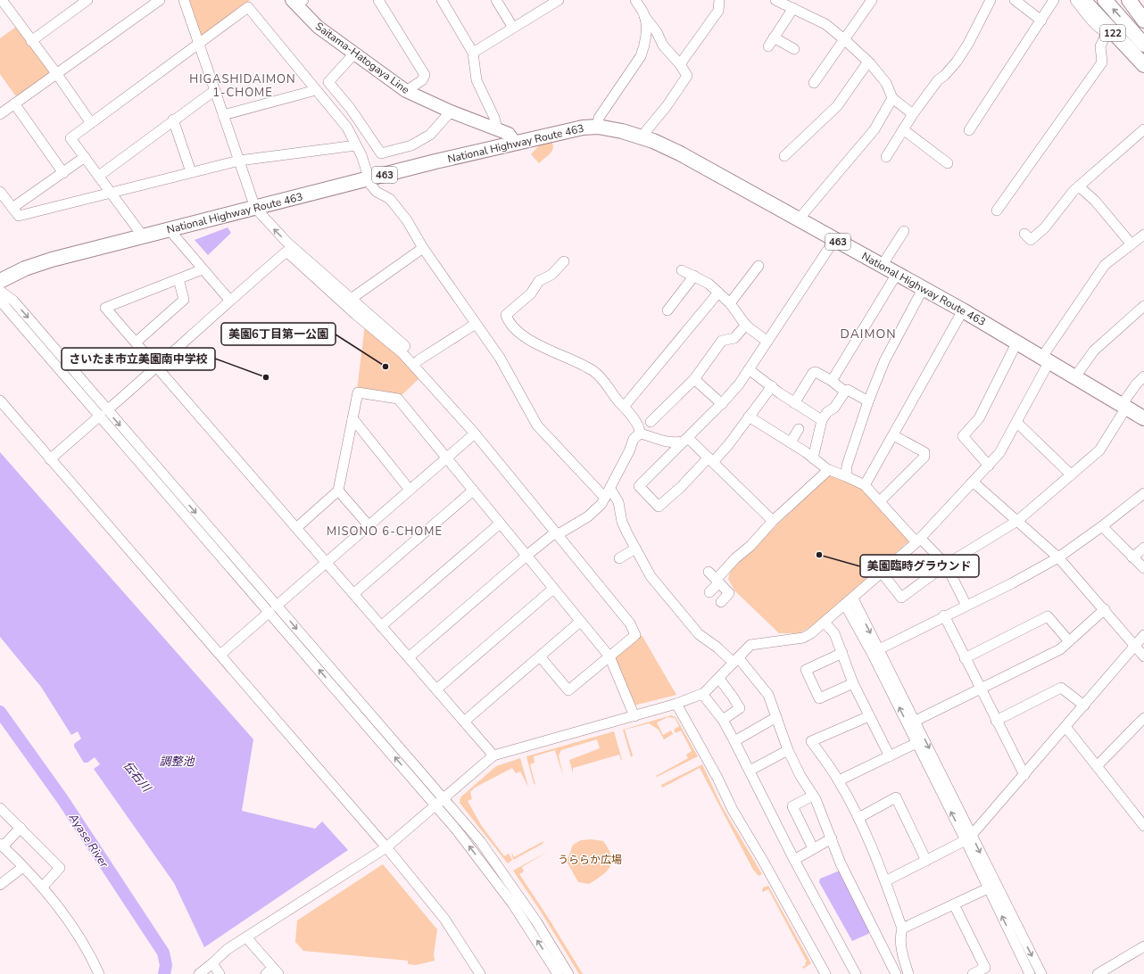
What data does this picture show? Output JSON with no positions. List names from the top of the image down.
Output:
{
  "streets": {
    "highway": ["122", "National Highway Route 463", "463"],
    "main road": ["Saitama-Hatogaya Line"]
  },
  "crossings": [
    ["Saitama-Hatogaya Line", "National Highway Route 463"]
  ],
  "districts": ["HIGASHIDAIMON 1-CHOME", "DAIMON", "MISONO 6-CHOME"],
  "water": ["調整池", "伝右川", "Ayase River"],
  "parks": ["うららか広場"],
  "places": ["美園6丁目第一公園", "さいたま市立美園南中学校", "美園臨時グラウンド"]
}
